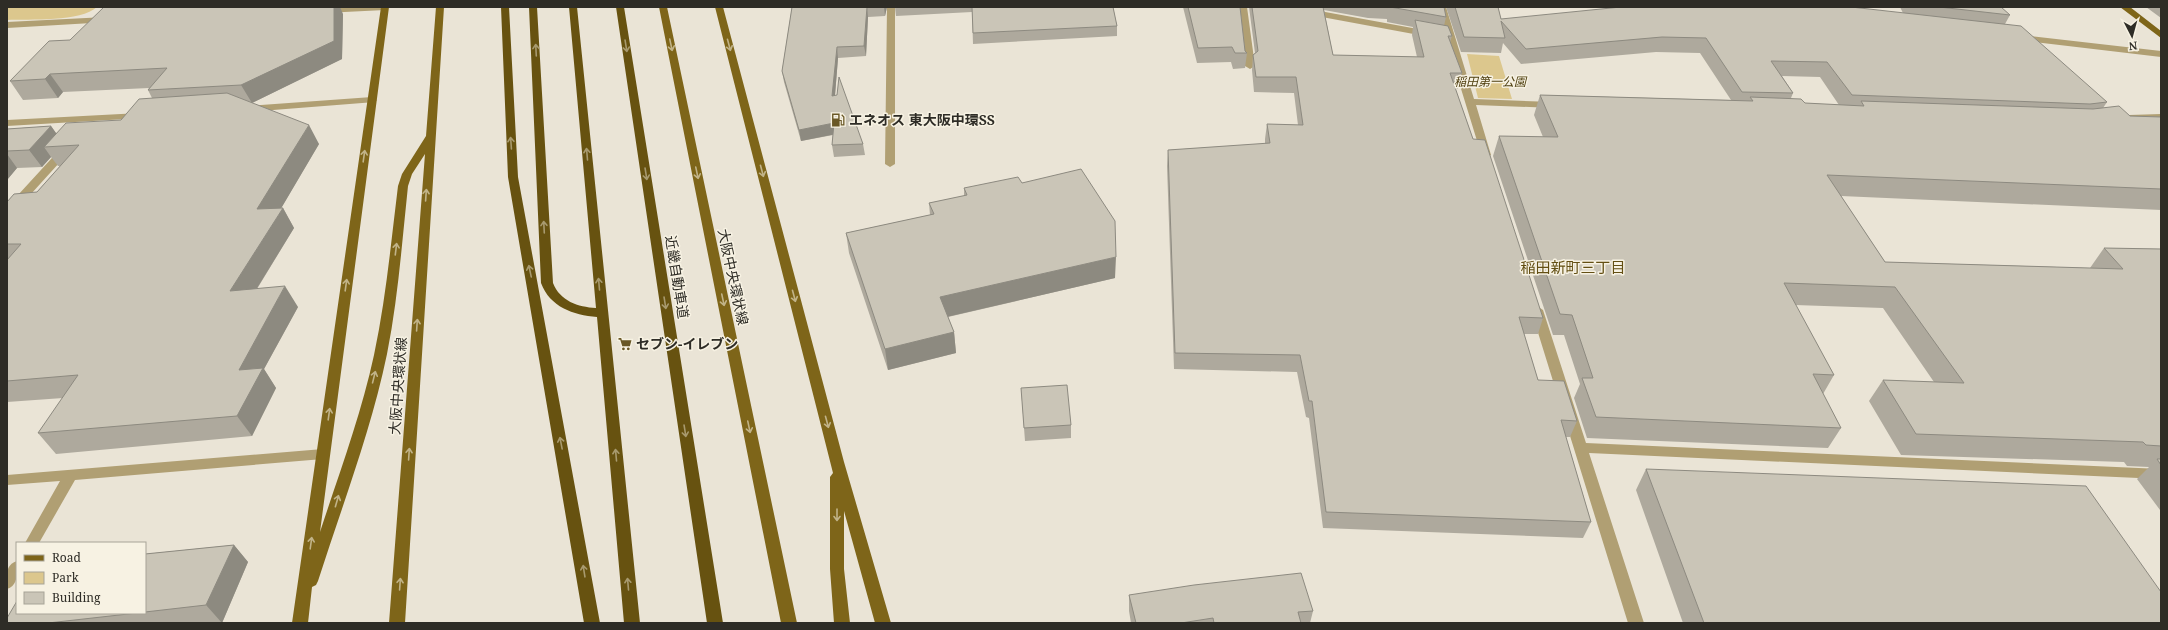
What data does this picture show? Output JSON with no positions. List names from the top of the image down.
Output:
{
  "streets": {
    "highway": ["近畿自動車道"],
    "main road": ["大阪中央環状線"]
  },
  "districts": ["稲田新町三丁目"],
  "parks": ["稲田第一公園"],
  "places": {
    "fuel station": ["エネオス 東大阪中環SS"],
    "supermarket": ["セブン-イレブン"]
  },
  "legend": ["Road", "Park", "Building"],
  "north": "bottom"
}
